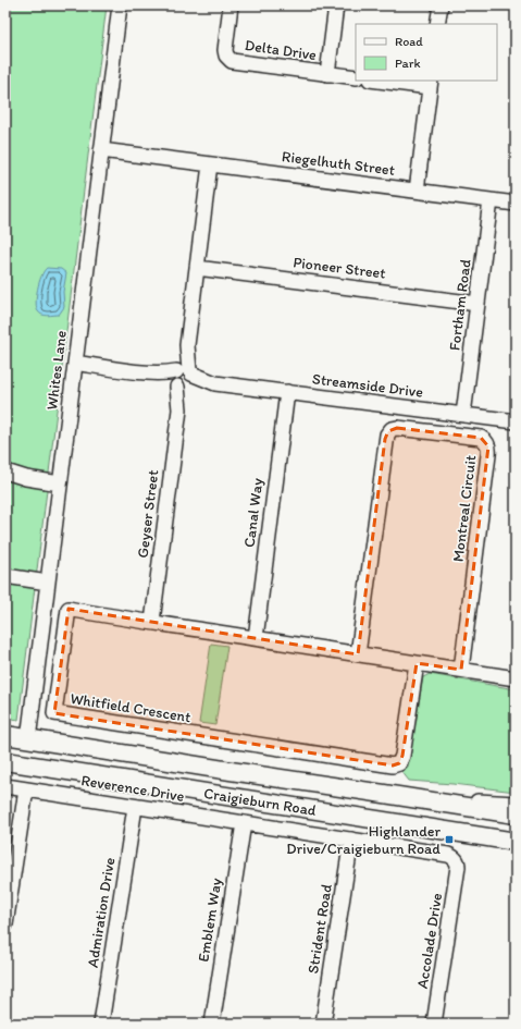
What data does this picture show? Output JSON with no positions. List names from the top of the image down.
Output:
{
  "streets": {
    "main road": ["Craigieburn Road"],
    "street": [
      "Delta Drive",
      "Riegelhuth Street",
      "Pioneer Street",
      "Fortham Road",
      "Whites Lane",
      "Streamside Drive",
      "Montreal Circuit",
      "Canal Way",
      "Geyser Street",
      "Whitfield Crescent",
      "Reverence Drive",
      "Admiration Drive",
      "Emblem Way",
      "Strident Road",
      "Accolade Drive"
    ]
  },
  "crossings": [
    ["Riegelhuth Street", "Fortham Road"],
    ["Riegelhuth Street", "Whites Lane"],
    ["Riegelhuth Street", "Geyser Street"],
    ["Pioneer Street", "Fortham Road"],
    ["Pioneer Street", "Geyser Street"],
    ["Fortham Road", "Streamside Drive"],
    ["Whites Lane", "Streamside Drive"],
    ["Whites Lane", "Craigieburn Road"],
    ["Streamside Drive", "Canal Way"],
    ["Streamside Drive", "Geyser Street"],
    ["Montreal Circuit", "Whitfield Crescent"],
    ["Canal Way", "Whitfield Crescent"],
    ["Geyser Street", "Whitfield Crescent"],
    ["Reverence Drive", "Admiration Drive"],
    ["Reverence Drive", "Emblem Way"],
    ["Reverence Drive", "Strident Road"],
    ["Reverence Drive", "Accolade Drive"]
  ],
  "places": {
    "transit": ["Highlander Drive/Craigieburn Road"]
  },
  "legend": ["Road", "Park"]
}
